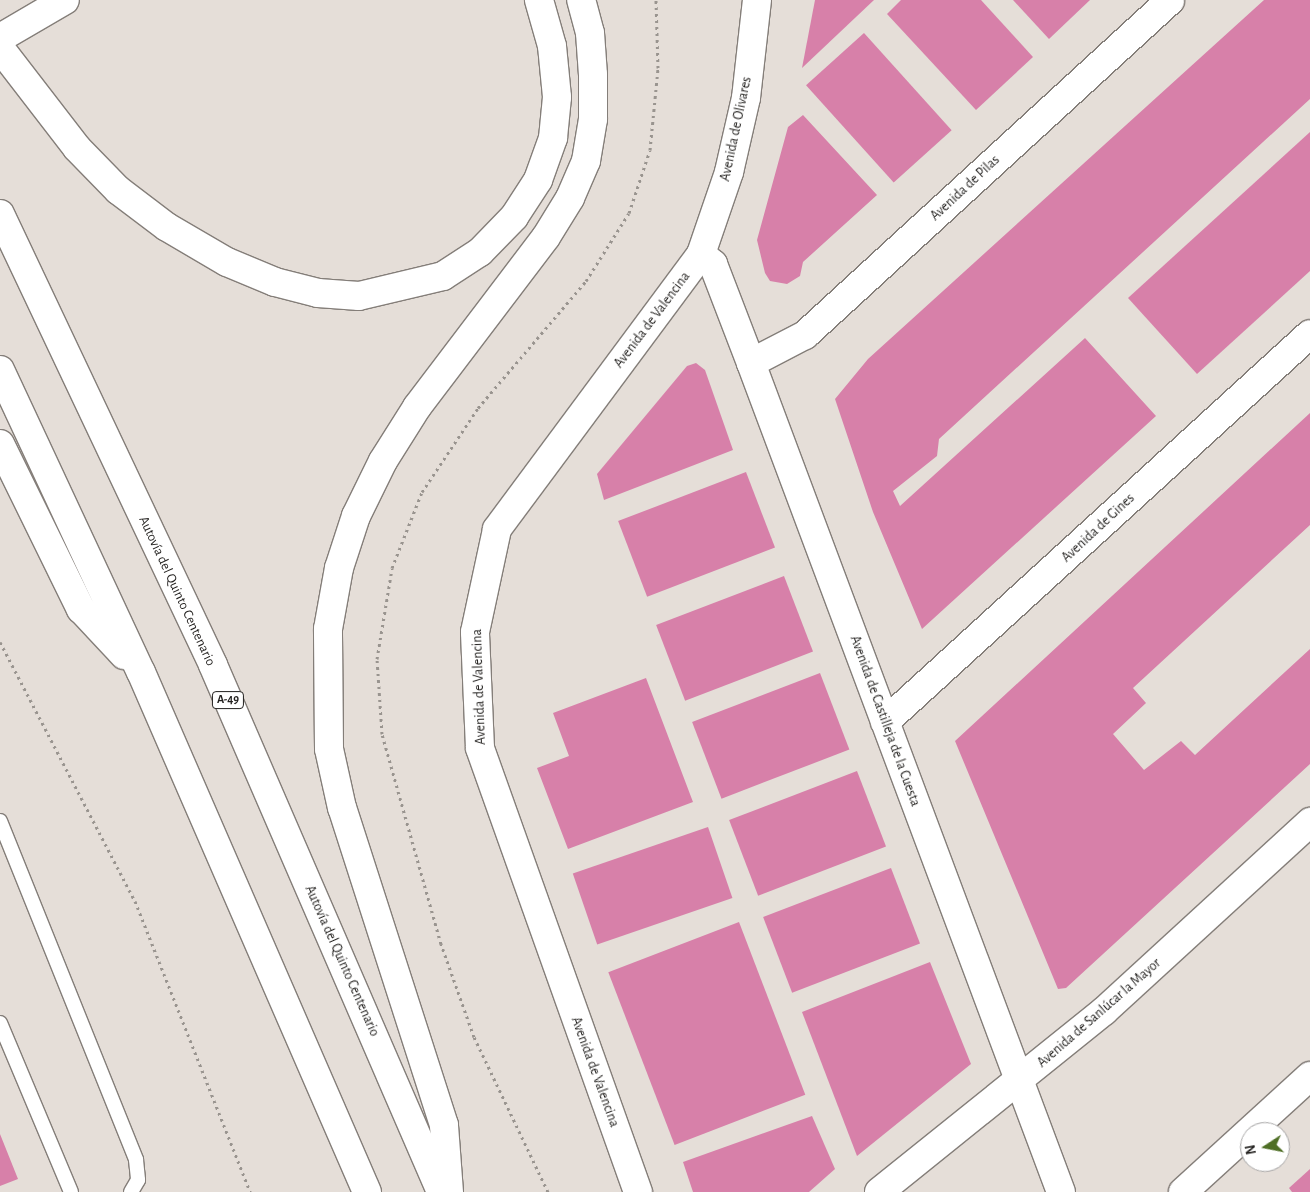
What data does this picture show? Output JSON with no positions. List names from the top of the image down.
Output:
{
  "streets": {
    "main road": [
      "Avenida de Olivares",
      "Avenida de Pilas",
      "Avenida de Valencina",
      "Avenida de Gines",
      "Autovía del Quinto Centenario",
      "A-49",
      "Avenida de Castilleja de la Cuesta",
      "Avenida de Sanlúcar la Mayor"
    ]
  },
  "crossings": [
    ["Avenida de Olivares", "Avenida de Valencina"],
    ["Avenida de Olivares", "Avenida de Castilleja de la Cuesta"],
    ["Avenida de Pilas", "Avenida de Castilleja de la Cuesta"],
    ["Avenida de Valencina", "Avenida de Castilleja de la Cuesta"],
    ["Avenida de Gines", "Avenida de Castilleja de la Cuesta"],
    ["Avenida de Castilleja de la Cuesta", "Avenida de Sanlúcar la Mayor"]
  ],
  "north": "left"
}
